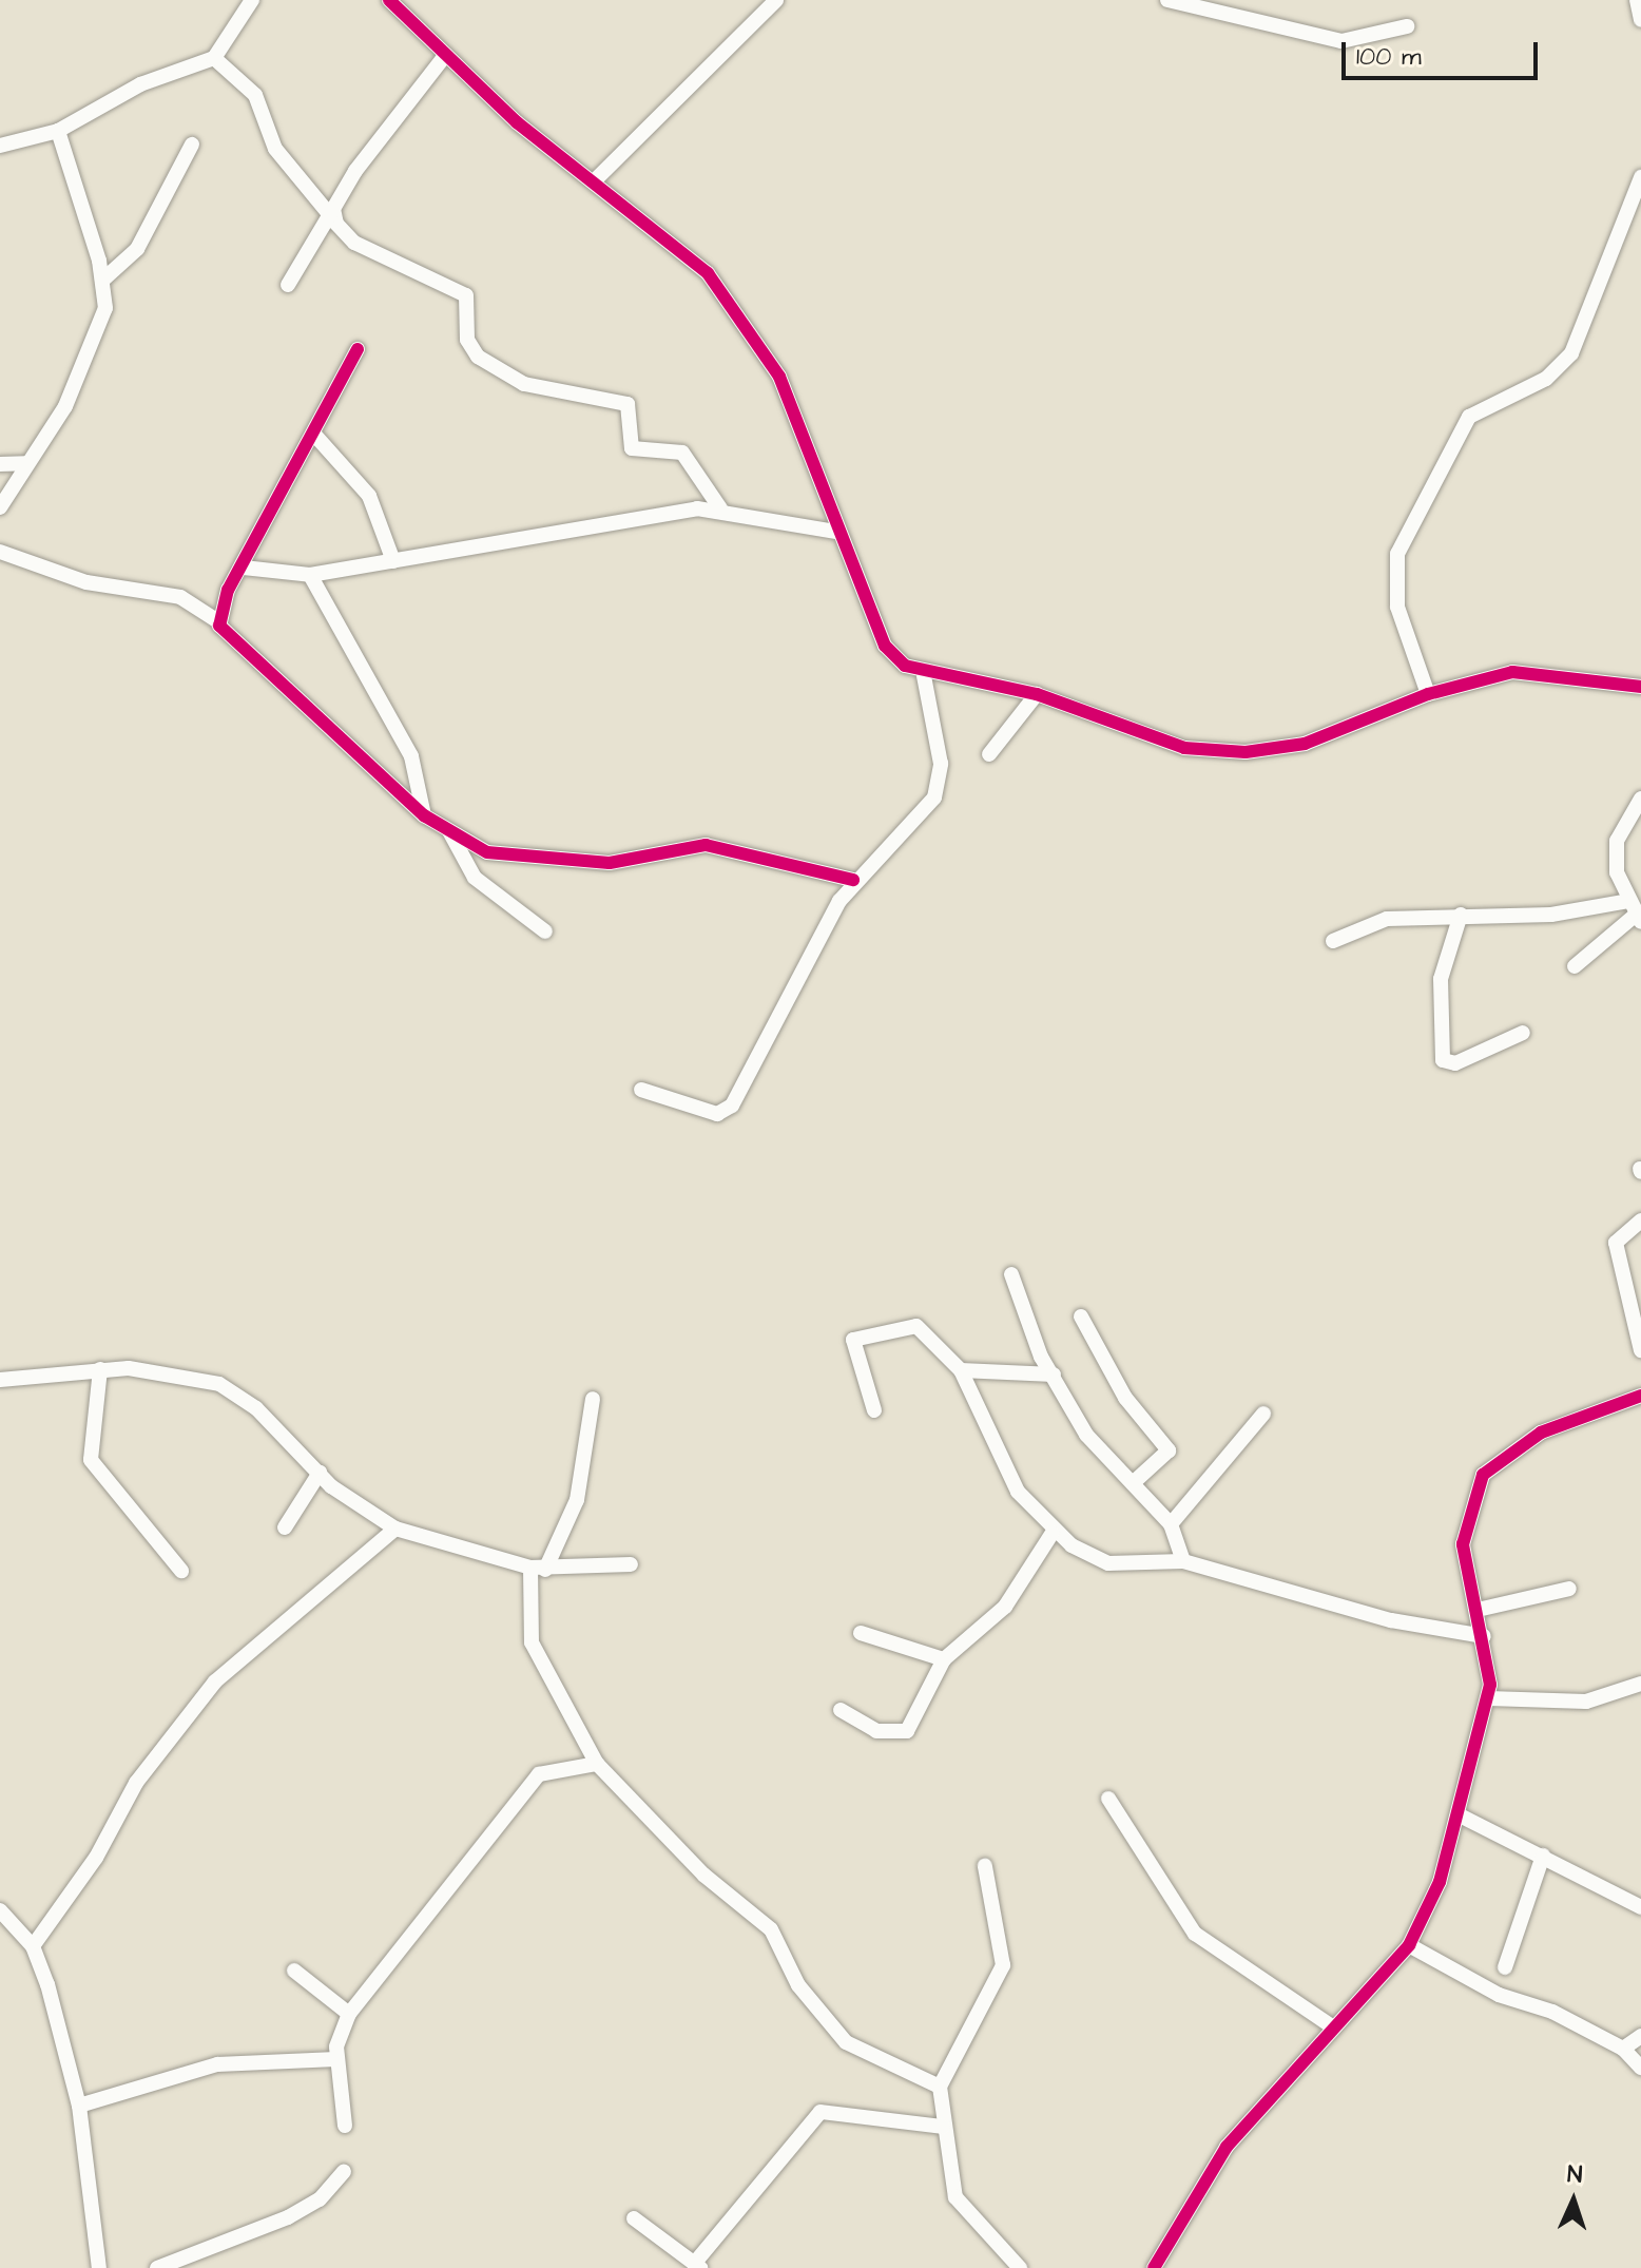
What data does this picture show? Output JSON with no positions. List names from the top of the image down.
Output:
{
  "scale_bar": "100 m",
  "north": "top"
}
